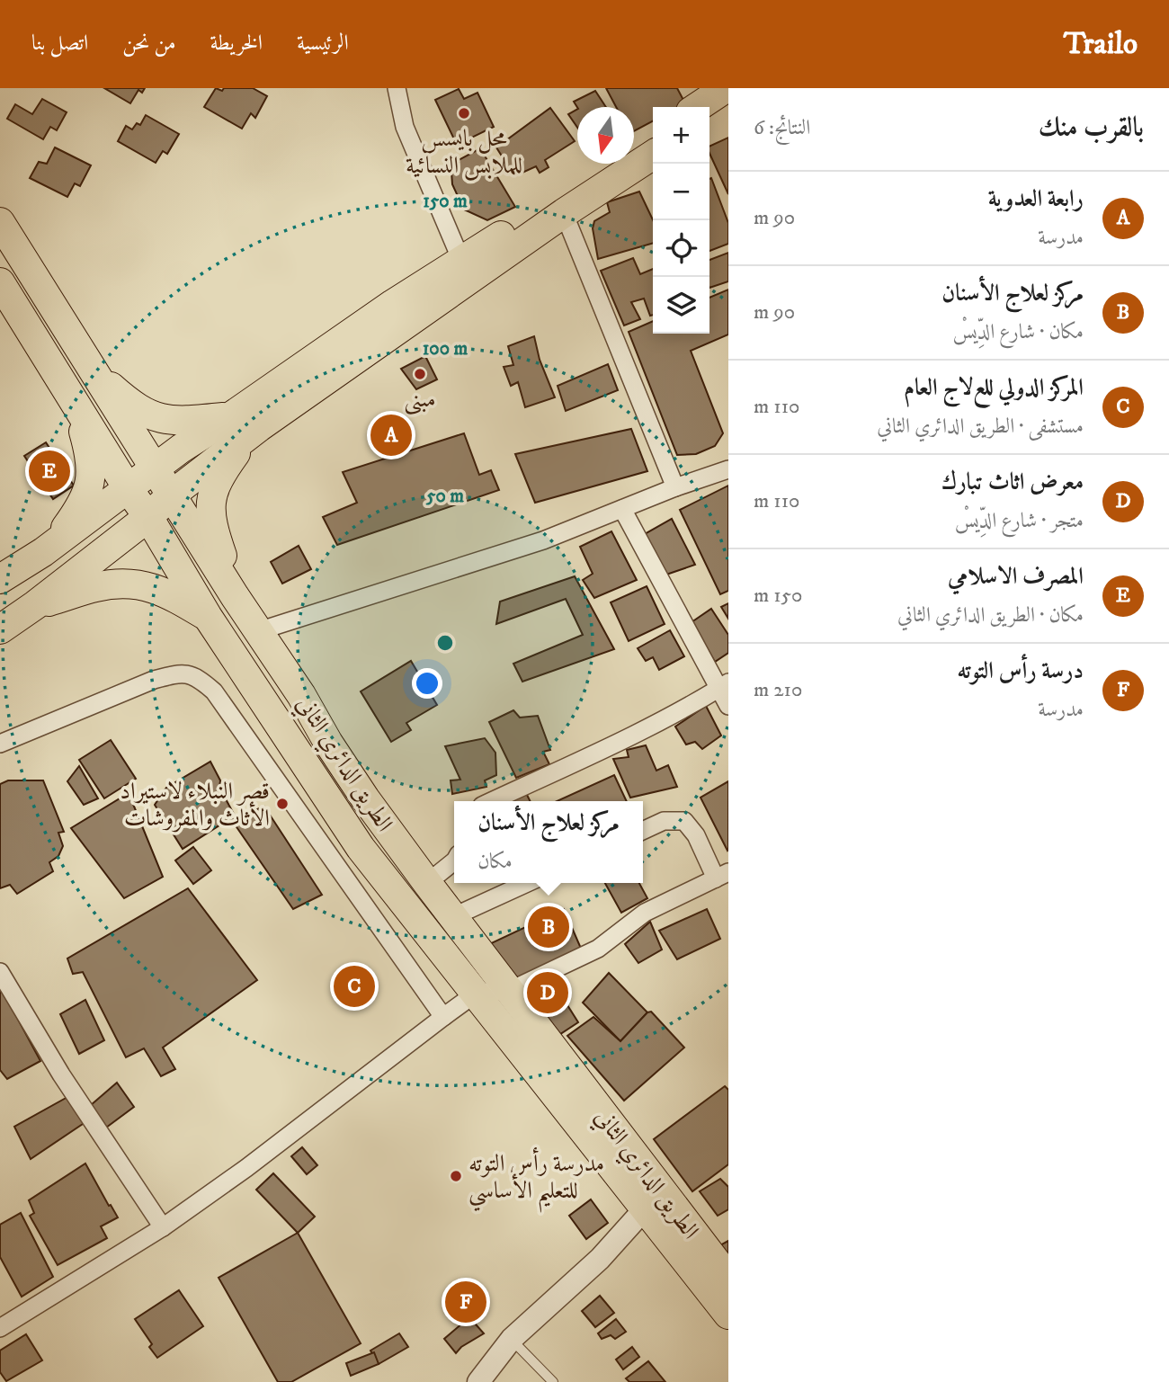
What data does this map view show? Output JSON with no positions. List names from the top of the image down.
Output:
{
  "streets": {
    "main road": ["الطريق الدائري الثاني"]
  },
  "places": [
    "محل بايسس للملابس النسائية",
    "مبنى",
    "قصر النبلاء ﻻستيراد اﻷثاث والمفروشات",
    "مدرسة رأس التوته للتعليم الأساسي"
  ],
  "north": "bottom",
  "page": {
    "header": "Trailo",
    "nav": [
      "الرئيسية",
      "الخريطة",
      "من نحن",
      "اتصل بنا"
    ],
    "heading": ["بالقرب منك", "النتائج: 6"],
    "map_buttons": ["+", "−"],
    "list": [
      {
        "mark": "A",
        "name": "رابعة العدوية",
        "note": "مدرسة",
        "value": "90 m"
      },
      {
        "mark": "B",
        "name": "مركز لعلاج الأسنان",
        "note": "مكان · شارع الدِّيسْ",
        "value": "90 m"
      },
      {
        "mark": "C",
        "name": "المركز الدولي للعﻻج العام",
        "note": "مستشفى · الطريق الدائري الثاني",
        "value": "110 m"
      },
      {
        "mark": "D",
        "name": "معرض اثاث تبارك",
        "note": "متجر · شارع الدِّيسْ",
        "value": "110 m"
      },
      {
        "mark": "E",
        "name": "المصرف الاسلامي",
        "note": "مكان · الطريق الدائري الثاني",
        "value": "150 m"
      },
      {
        "mark": "F",
        "name": "درسة رأس التوته",
        "note": "مدرسة",
        "value": "210 m"
      }
    ],
    "pins": [
      "A",
      "E",
      "B",
      "C",
      "D",
      "F"
    ],
    "popup": ["مركز لعلاج الأسنان", "مكان"]
  },
  "rings": ["150 m", "100 m", "50 m"]
}
